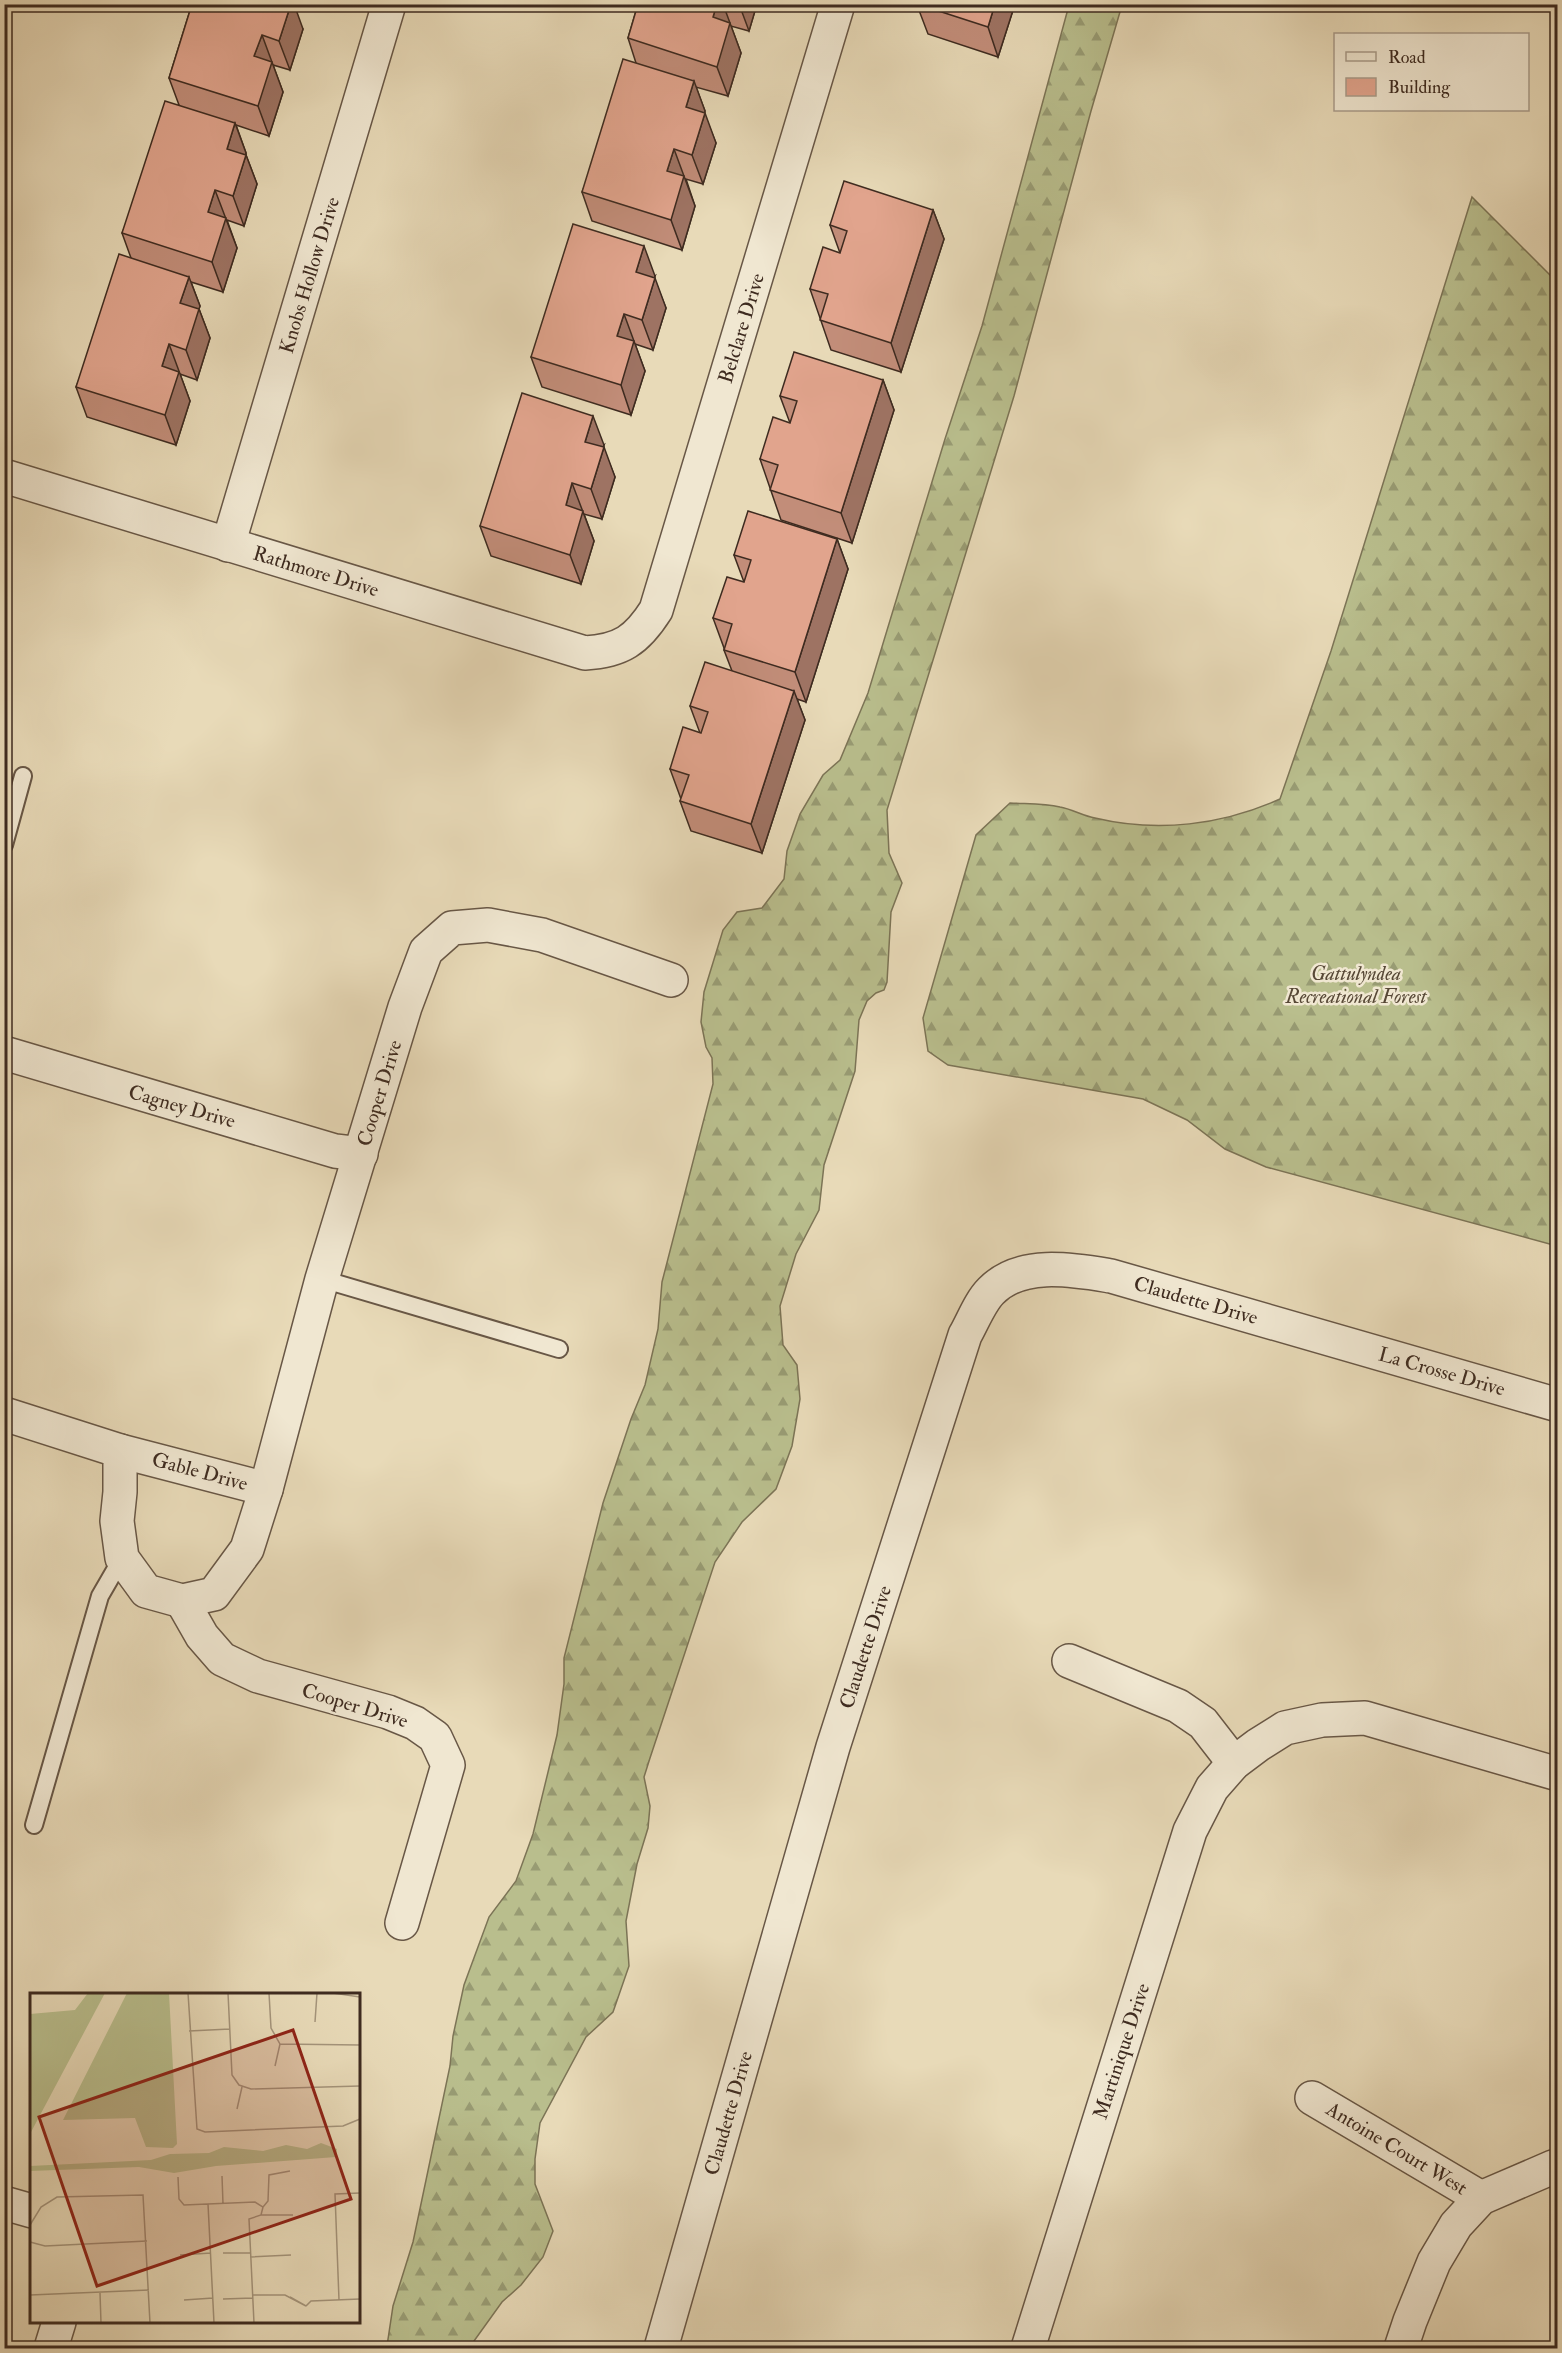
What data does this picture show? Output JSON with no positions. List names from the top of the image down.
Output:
{
  "streets": {
    "street": [
      "Knobs Hollow Drive",
      "Belclare Drive",
      "Rathmore Drive",
      "Cooper Drive",
      "Cagney Drive",
      "Claudette Drive",
      "La Crosse Drive",
      "Gable Drive",
      "Martinique Drive",
      "Antoine Court West"
    ]
  },
  "crossings": [
    ["Knobs Hollow Drive", "Rathmore Drive"],
    ["Belclare Drive", "Rathmore Drive"],
    ["Cooper Drive", "Cagney Drive"],
    ["Cooper Drive", "Gable Drive"],
    ["Claudette Drive", "La Crosse Drive"]
  ],
  "parks": ["Gattulyndea Recreational Forest"],
  "legend": ["Road", "Building"]
}
